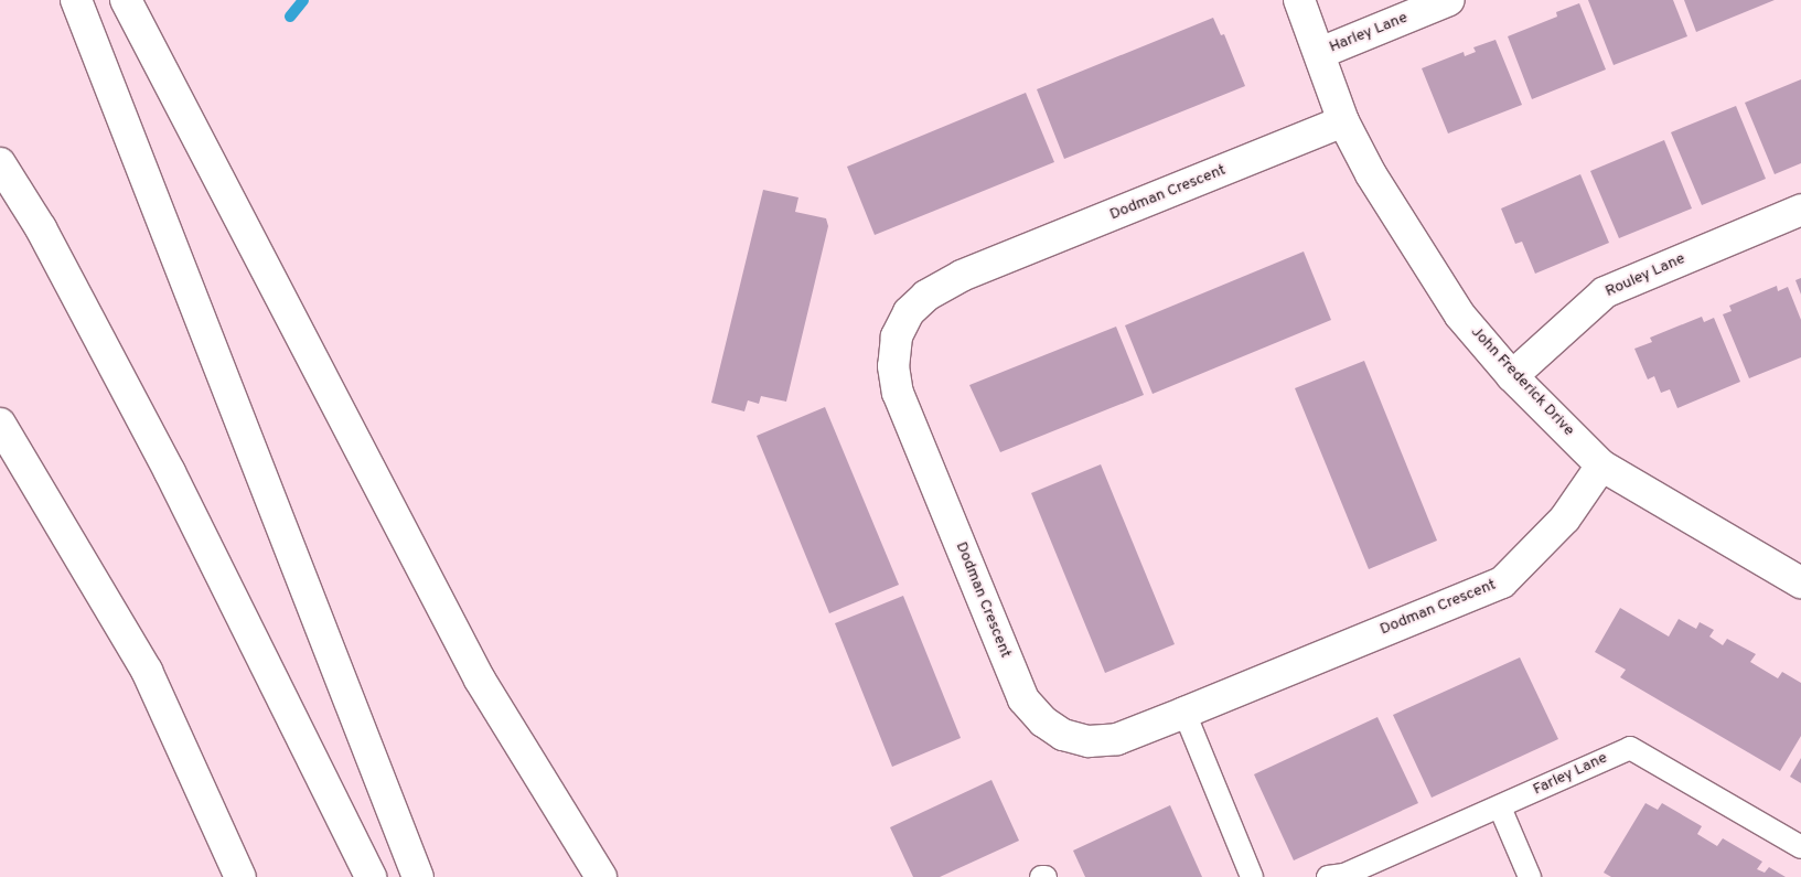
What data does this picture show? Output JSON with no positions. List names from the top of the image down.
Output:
{
  "streets": {
    "main road": [
      "Harley Lane",
      "Dodman Crescent",
      "Rouley Lane",
      "John Frederick Drive"
    ],
    "lane": ["Farley Lane"]
  },
  "crossings": [
    ["Harley Lane", "John Frederick Drive"],
    ["Dodman Crescent", "John Frederick Drive"],
    ["Rouley Lane", "John Frederick Drive"]
  ]
}
